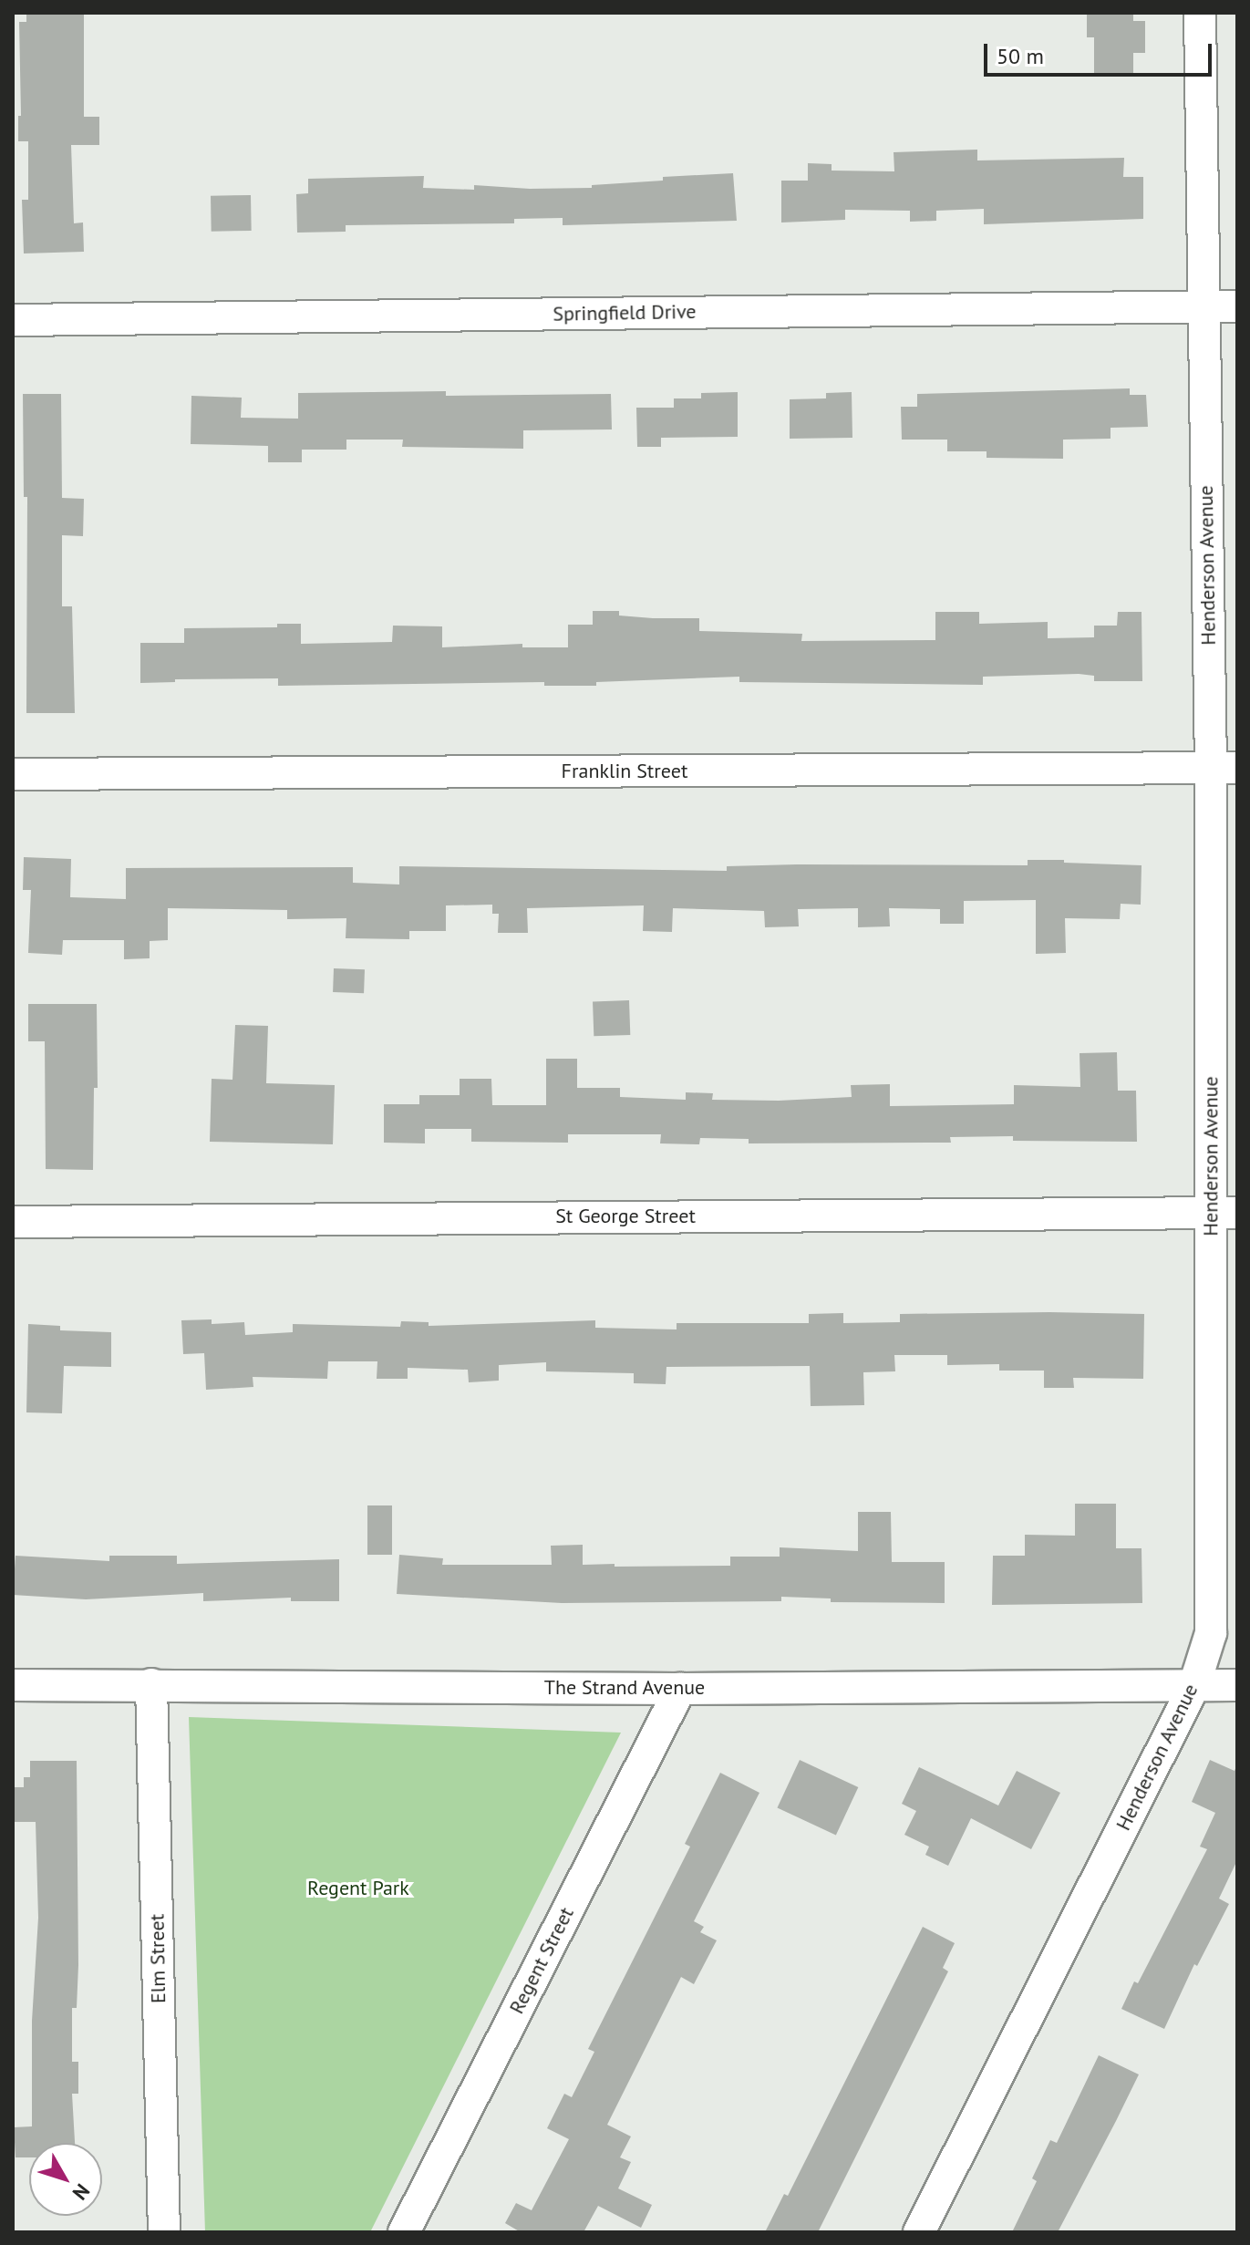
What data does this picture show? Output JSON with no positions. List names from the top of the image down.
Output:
{
  "streets": {
    "street": [
      "Springfield Drive",
      "Henderson Avenue",
      "Franklin Street",
      "St George Street",
      "The Strand Avenue",
      "Elm Street",
      "Regent Street"
    ]
  },
  "crossings": [
    ["Springfield Drive", "Henderson Avenue"],
    ["Henderson Avenue", "Franklin Street"],
    ["Henderson Avenue", "St George Street"],
    ["Henderson Avenue", "The Strand Avenue"],
    ["The Strand Avenue", "Elm Street"],
    ["The Strand Avenue", "Regent Street"]
  ],
  "parks": ["Regent Park"],
  "scale_bar": "50 m",
  "north": "bottom right"
}
